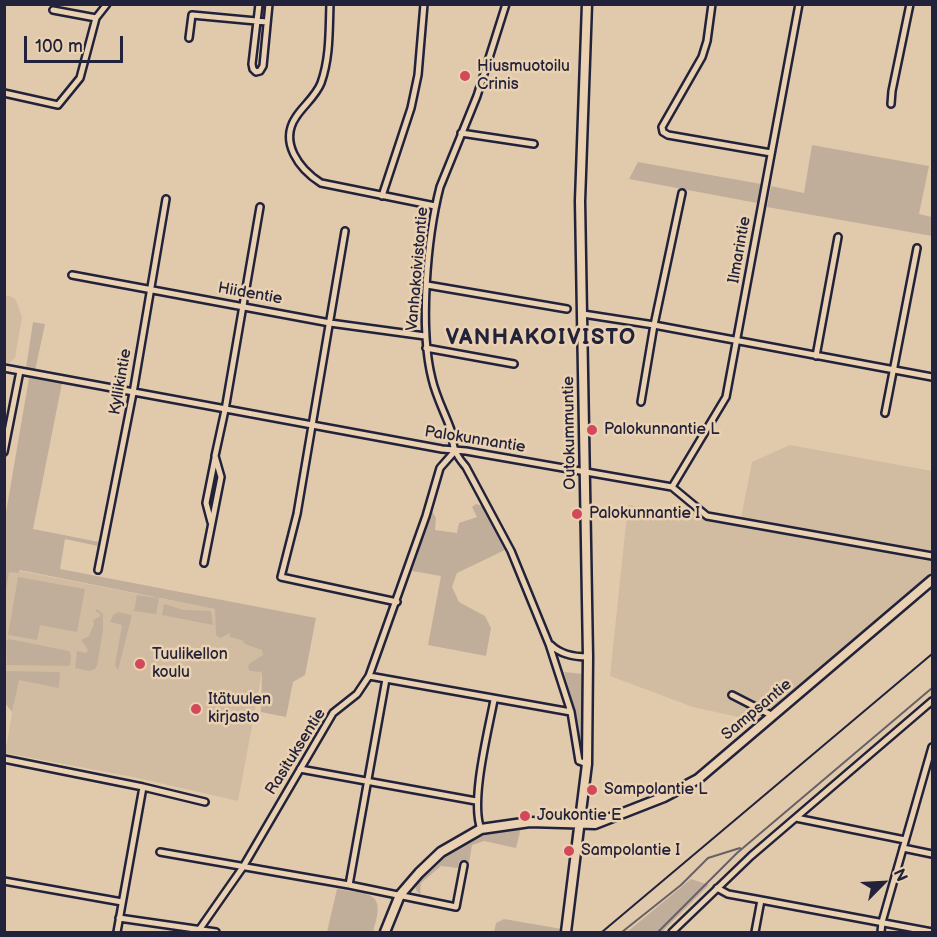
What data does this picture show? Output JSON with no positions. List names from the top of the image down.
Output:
{
  "streets": {
    "main road": ["Outokummuntie", "Sampsantie"],
    "street": [
      "Ilmarintie",
      "Vanhakoivistontie",
      "Hiidentie",
      "Kyllikintie",
      "Palokunnantie",
      "Rasituksentie"
    ]
  },
  "crossings": [
    ["Ilmarintie", "Palokunnantie"],
    ["Vanhakoivistontie", "Hiidentie"],
    ["Vanhakoivistontie", "Outokummuntie"],
    ["Vanhakoivistontie", "Palokunnantie"],
    ["Vanhakoivistontie", "Rasituksentie"],
    ["Hiidentie", "Kyllikintie"],
    ["Kyllikintie", "Palokunnantie"],
    ["Outokummuntie", "Palokunnantie"],
    ["Outokummuntie", "Sampsantie"],
    ["Palokunnantie", "Rasituksentie"]
  ],
  "districts": ["VANHAKOIVISTO"],
  "places": [
    "Hiusmuotoilu Crinis",
    "Palokunnantie L",
    "Palokunnantie I",
    "Tuulikellon koulu",
    "Itätuulen kirjasto",
    "Sampolantie L",
    "Joukontie E",
    "Sampolantie I"
  ],
  "scale_bar": "100 m",
  "north": "top right"
}
